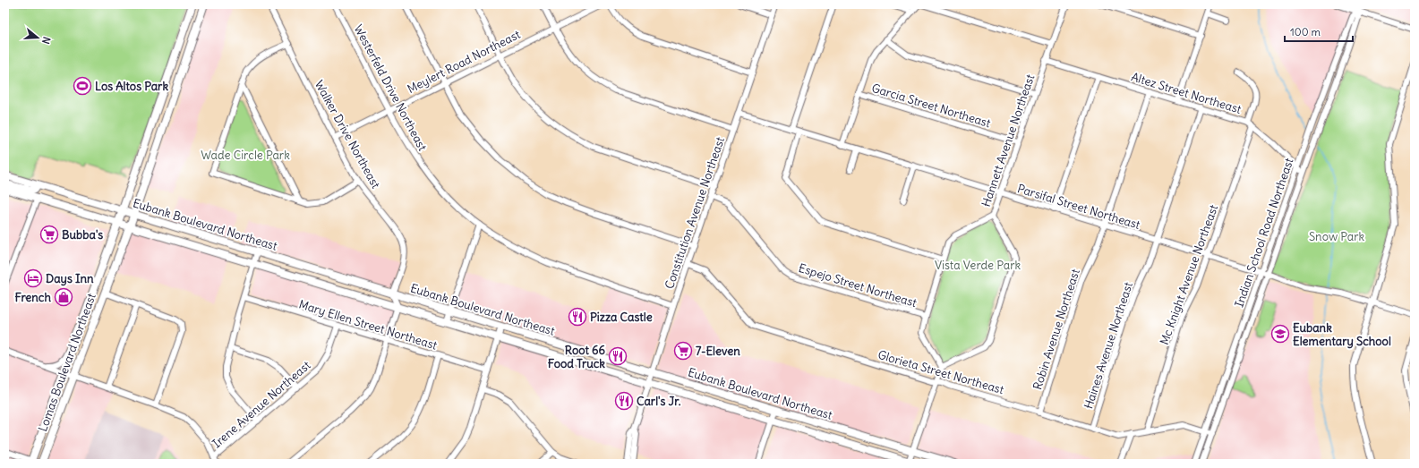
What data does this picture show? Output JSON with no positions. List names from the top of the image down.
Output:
{
  "streets": {
    "main road": ["Eubank Boulevard Northeast", "Lomas Boulevard Northeast"],
    "street": [
      "Meylert Road Northeast",
      "Westerfeld Drive Northeast",
      "Altez Street Northeast",
      "Garcia Street Northeast",
      "Walker Drive Northeast",
      "Hannett Avenue Northeast",
      "Parsifal Street Northeast",
      "Constitution Avenue Northeast",
      "Indian School Road Northeast",
      "Mc Knight Avenue Northeast",
      "Espejo Street Northeast",
      "Mary Ellen Street Northeast",
      "Robin Avenue Northeast",
      "Haines Avenue Northeast",
      "Glorieta Street Northeast",
      "Irene Avenue Northeast"
    ]
  },
  "crossings": [
    ["Meylert Road Northeast", "Westerfeld Drive Northeast"],
    ["Meylert Road Northeast", "Walker Drive Northeast"],
    ["Westerfeld Drive Northeast", "Constitution Avenue Northeast"],
    ["Altez Street Northeast", "Hannett Avenue Northeast"],
    ["Altez Street Northeast", "Indian School Road Northeast"],
    ["Altez Street Northeast", "Mc Knight Avenue Northeast"],
    ["Altez Street Northeast", "Robin Avenue Northeast"],
    ["Altez Street Northeast", "Haines Avenue Northeast"],
    ["Garcia Street Northeast", "Hannett Avenue Northeast"],
    ["Walker Drive Northeast", "Eubank Boulevard Northeast"],
    ["Hannett Avenue Northeast", "Parsifal Street Northeast"],
    ["Hannett Avenue Northeast", "Espejo Street Northeast"],
    ["Parsifal Street Northeast", "Constitution Avenue Northeast"],
    ["Parsifal Street Northeast", "Indian School Road Northeast"],
    ["Parsifal Street Northeast", "Mc Knight Avenue Northeast"],
    ["Parsifal Street Northeast", "Robin Avenue Northeast"],
    ["Parsifal Street Northeast", "Haines Avenue Northeast"],
    ["Constitution Avenue Northeast", "Eubank Boulevard Northeast"],
    ["Constitution Avenue Northeast", "Espejo Street Northeast"],
    ["Constitution Avenue Northeast", "Glorieta Street Northeast"],
    ["Eubank Boulevard Northeast", "Lomas Boulevard Northeast"],
    ["Indian School Road Northeast", "Glorieta Street Northeast"],
    ["Mc Knight Avenue Northeast", "Glorieta Street Northeast"],
    ["Mary Ellen Street Northeast", "Irene Avenue Northeast"],
    ["Robin Avenue Northeast", "Glorieta Street Northeast"],
    ["Haines Avenue Northeast", "Glorieta Street Northeast"]
  ],
  "parks": ["Wade Circle Park", "Snow Park", "Vista Verde Park"],
  "places": {
    "sports": ["Los Altos Park"],
    "supermarket": ["Bubba's", "7-Eleven"],
    "hotel": ["Days Inn"],
    "shop": ["French"],
    "restaurant": ["Pizza Castle", "Root 66 Food Truck", "Carl's Jr."],
    "school or university": ["Eubank Elementary School"]
  },
  "scale_bar": "100 m",
  "north": "right"
}
